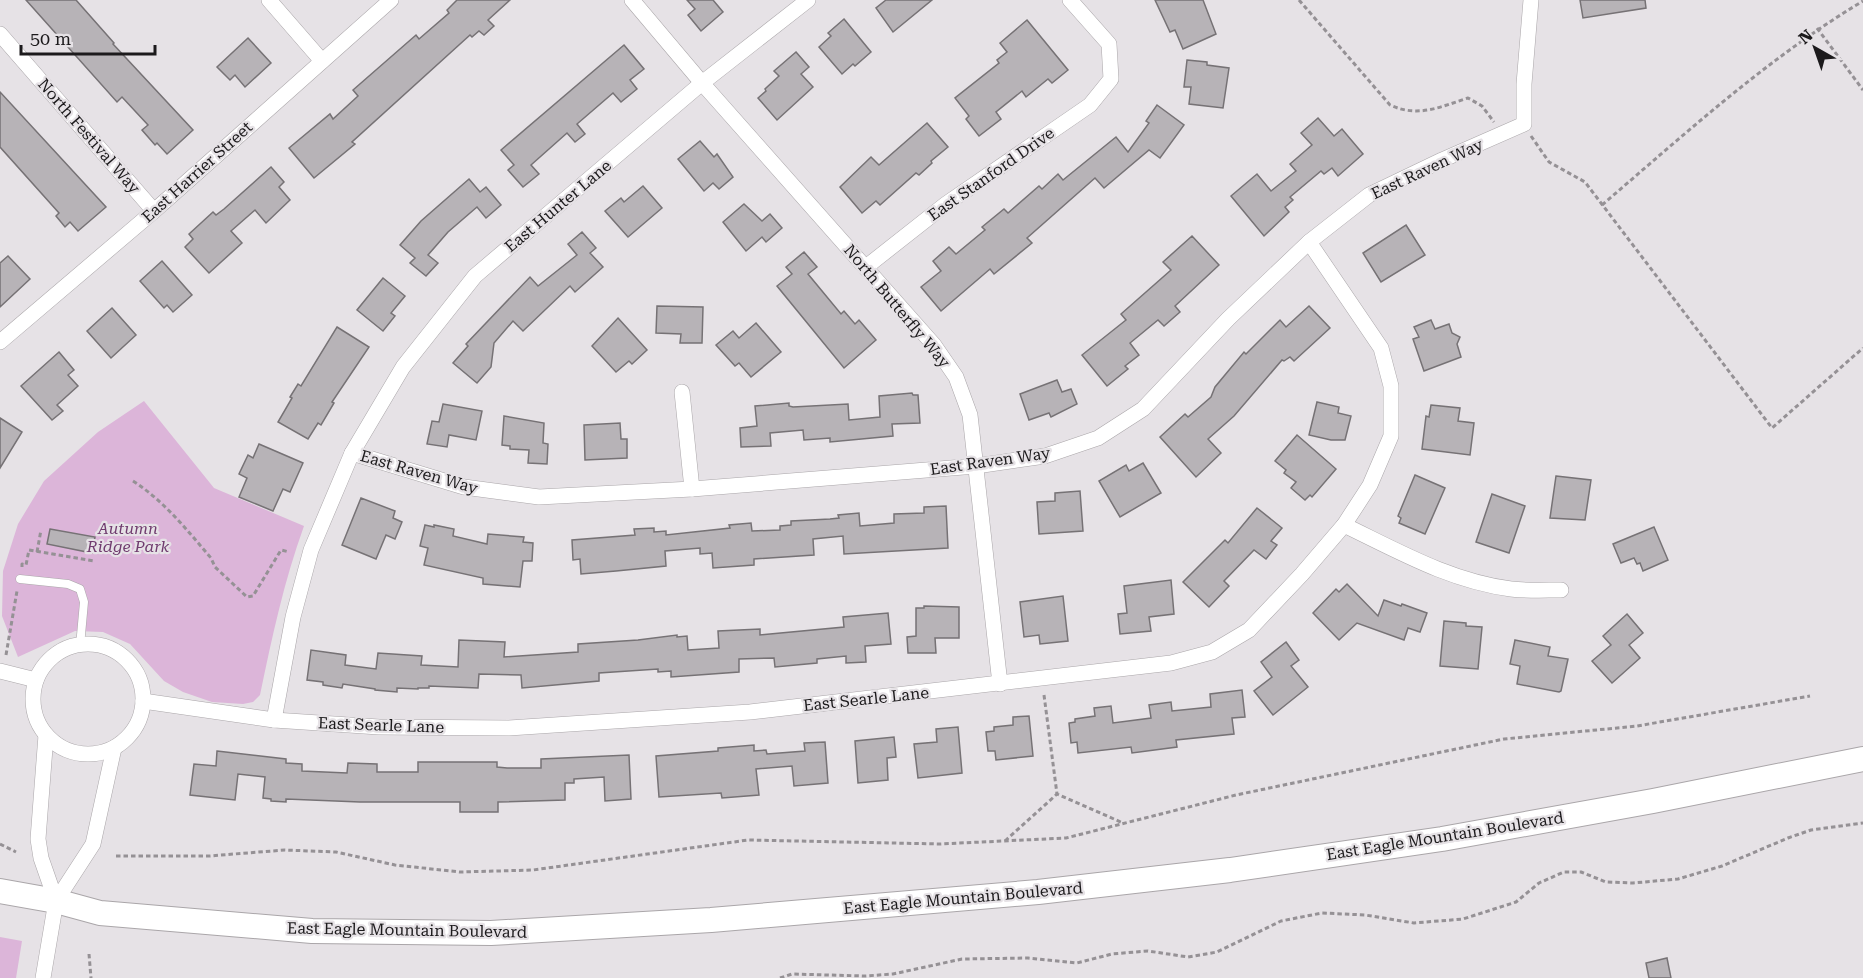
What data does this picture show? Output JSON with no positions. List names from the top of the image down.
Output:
{
  "streets": {
    "main road": ["East Eagle Mountain Boulevard"],
    "street": [
      "North Festival Way",
      "East Raven Way",
      "East Harrier Street",
      "East Stanford Drive",
      "East Hunter Lane",
      "North Butterfly Way",
      "East Searle Lane"
    ]
  },
  "crossings": [
    ["North Festival Way", "East Harrier Street"],
    ["East Raven Way", "East Hunter Lane"],
    ["East Raven Way", "North Butterfly Way"],
    ["East Raven Way", "East Searle Lane"],
    ["East Stanford Drive", "North Butterfly Way"],
    ["East Hunter Lane", "North Butterfly Way"],
    ["East Hunter Lane", "East Searle Lane"],
    ["North Butterfly Way", "East Searle Lane"]
  ],
  "parks": ["Autumn Ridge Park"],
  "scale_bar": "50 m",
  "north": "top left"
}
